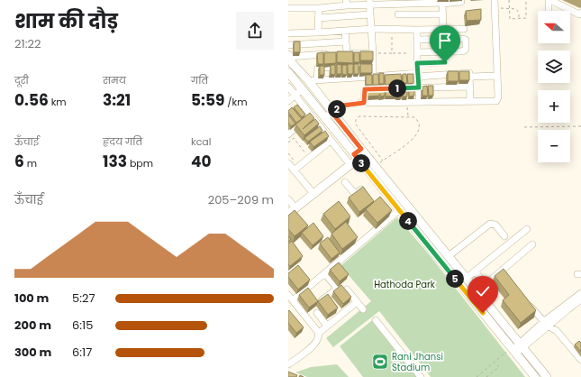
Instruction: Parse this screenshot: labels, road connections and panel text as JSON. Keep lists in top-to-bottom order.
{
  "parks": ["Hathoda Park"],
  "places": {
    "sports": ["Rani Jhansi Stadium"]
  },
  "north": "left",
  "page": {
    "heading": ["शाम की दौड़", "21:22"],
    "map_buttons": ["+", "−"],
    "stats": [
      ["दूरी", "0.56 km"],
      ["समय", "3:21"],
      ["गति", "5:59 /km"],
      ["ऊँचाई", "6 m"],
      ["हृदय गति", "133 bpm"],
      ["kcal", "40"]
    ],
    "pins": [
      "1",
      "2",
      "3",
      "4",
      "5"
    ],
    "chart": ["ऊँचाई", "205–209 m"],
    "list": [
      {
        "name": "100 m",
        "note": "5:27"
      },
      {
        "name": "200 m",
        "note": "6:15"
      },
      {
        "name": "300 m",
        "note": "6:17"
      }
    ]
  }
}
